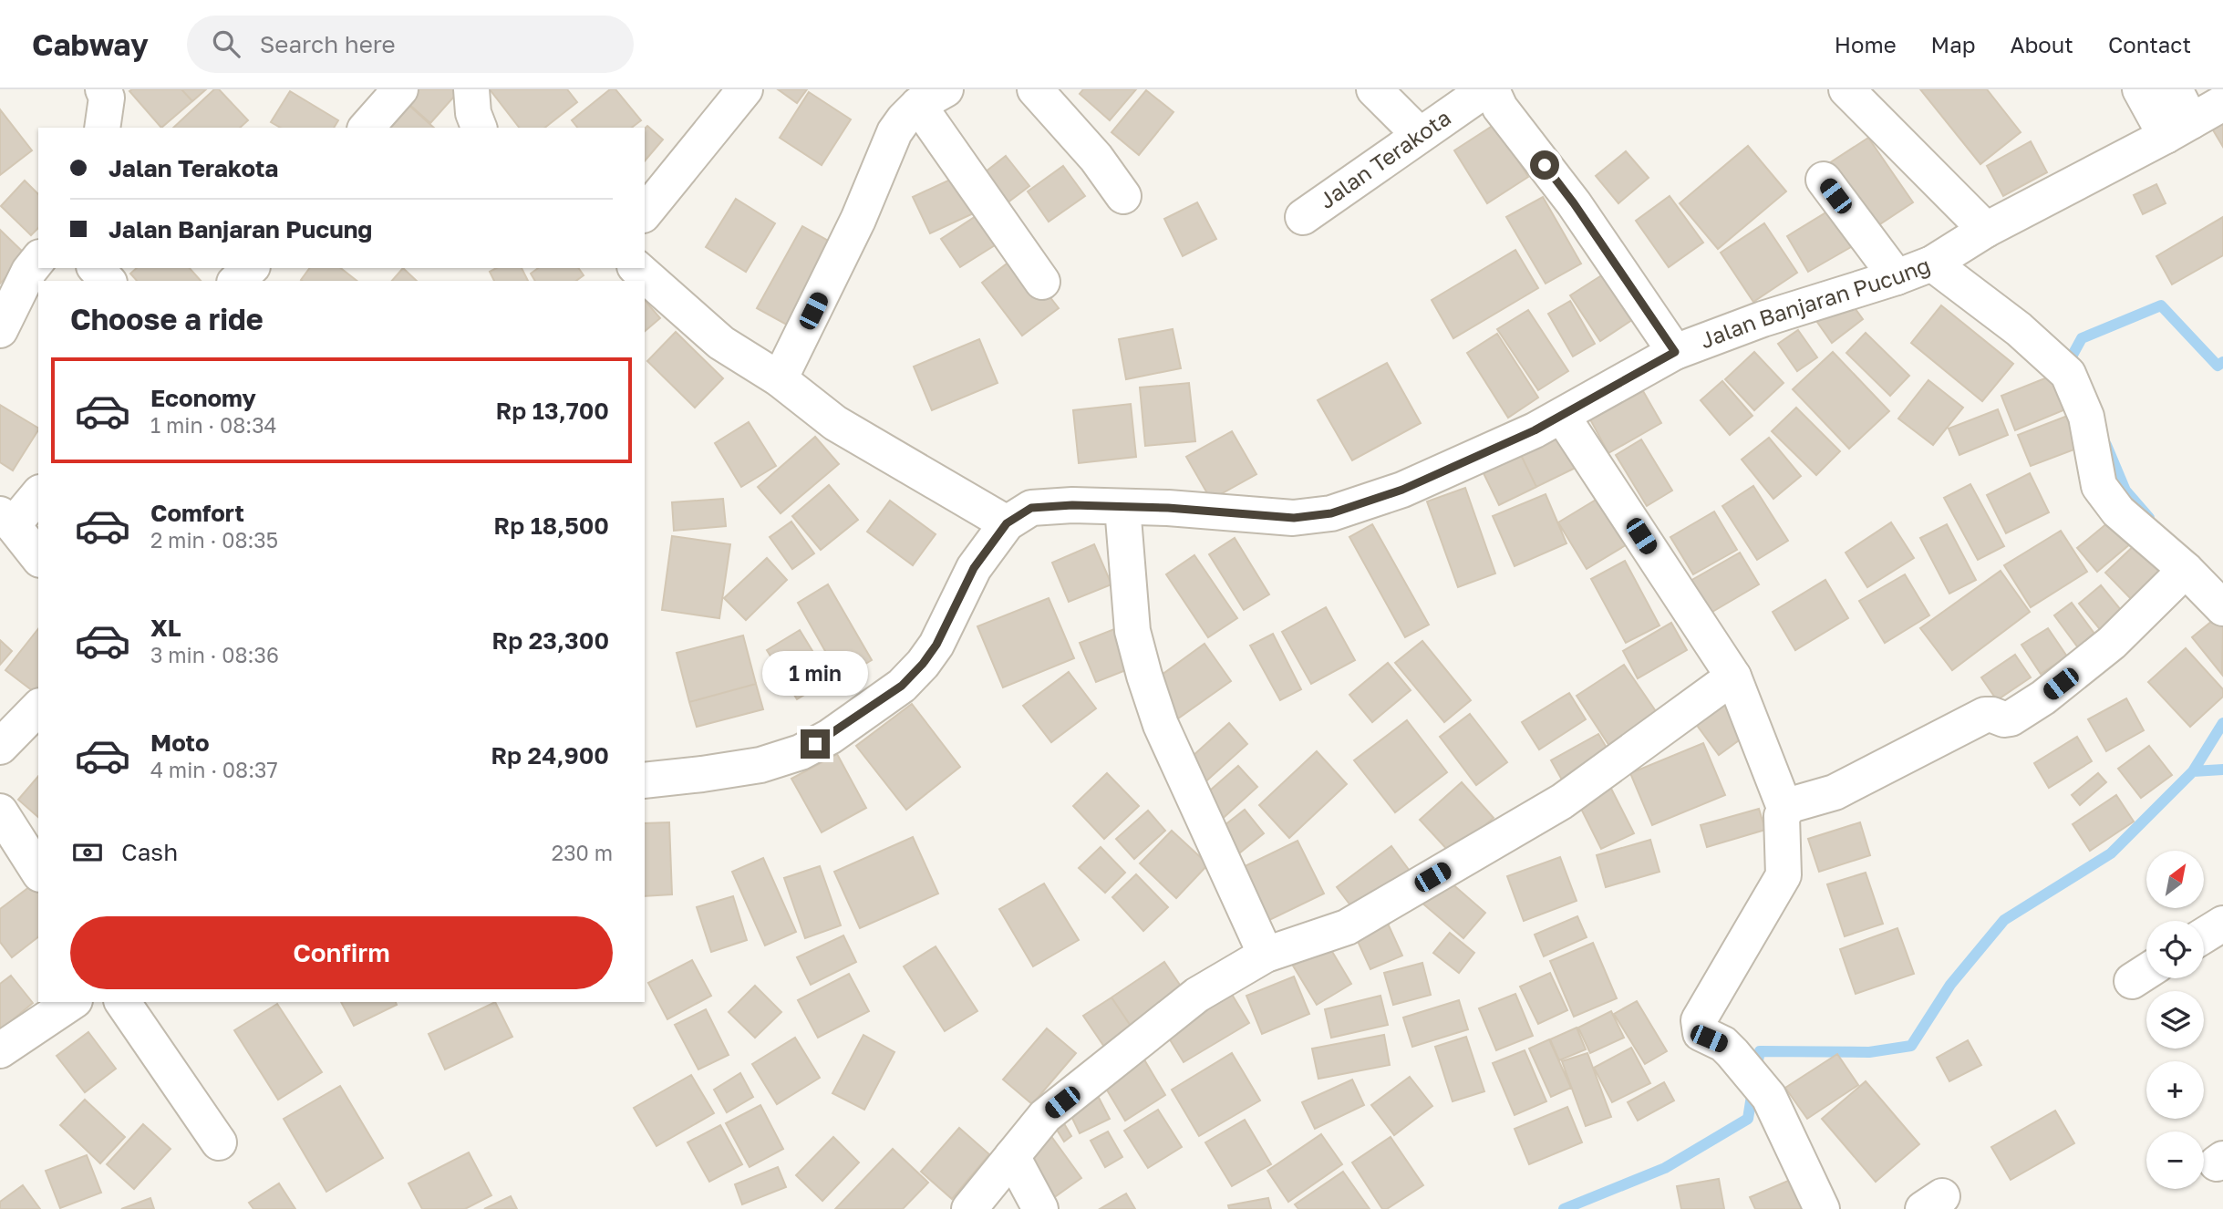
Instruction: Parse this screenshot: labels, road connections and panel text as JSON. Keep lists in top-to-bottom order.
{
  "streets": {
    "street": ["Jalan Terakota", "Jalan Banjaran Pucung"]
  },
  "crossings": [
    ["Jalan Terakota", "Jalan Banjaran Pucung"]
  ],
  "north": "top right",
  "page": {
    "header": "Cabway",
    "search": "Search here",
    "nav": [
      "Home",
      "Map",
      "About",
      "Contact"
    ],
    "banner": ["Jalan Terakota", "Jalan Banjaran Pucung"],
    "heading": "Choose a ride",
    "list": [
      {
        "name": "Economy",
        "note": "1 min · 08:34",
        "value": "Rp 13,700"
      },
      {
        "name": "Comfort",
        "note": "2 min · 08:35",
        "value": "Rp 18,500"
      },
      {
        "name": "XL",
        "note": "3 min · 08:36",
        "value": "Rp 23,300"
      },
      {
        "name": "Moto",
        "note": "4 min · 08:37",
        "value": "Rp 24,900"
      }
    ],
    "bubble": "1 min",
    "pay": ["Cash", "230 m"],
    "map_buttons": ["+", "−"],
    "buttons": "Confirm"
  }
}
